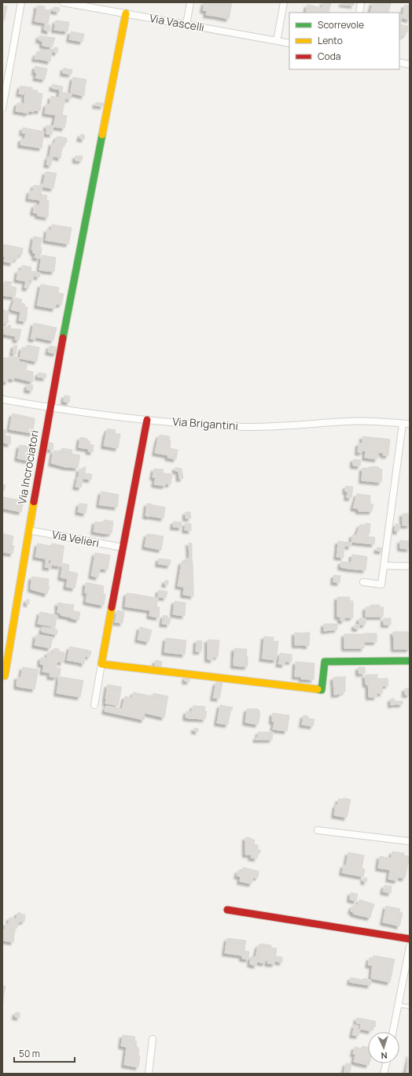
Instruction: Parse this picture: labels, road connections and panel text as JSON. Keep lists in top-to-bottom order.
{
  "streets": {
    "street": [
      "Via Vascelli",
      "Via Brigantini",
      "Via Incrociatori",
      "Via Velieri"
    ]
  },
  "crossings": [
    ["Via Vascelli", "Via Incrociatori"],
    ["Via Brigantini", "Via Incrociatori"],
    ["Via Incrociatori", "Via Velieri"]
  ],
  "legend": ["Scorrevole", "Lento", "Coda"],
  "scale_bar": "50 m",
  "north": "bottom"
}
